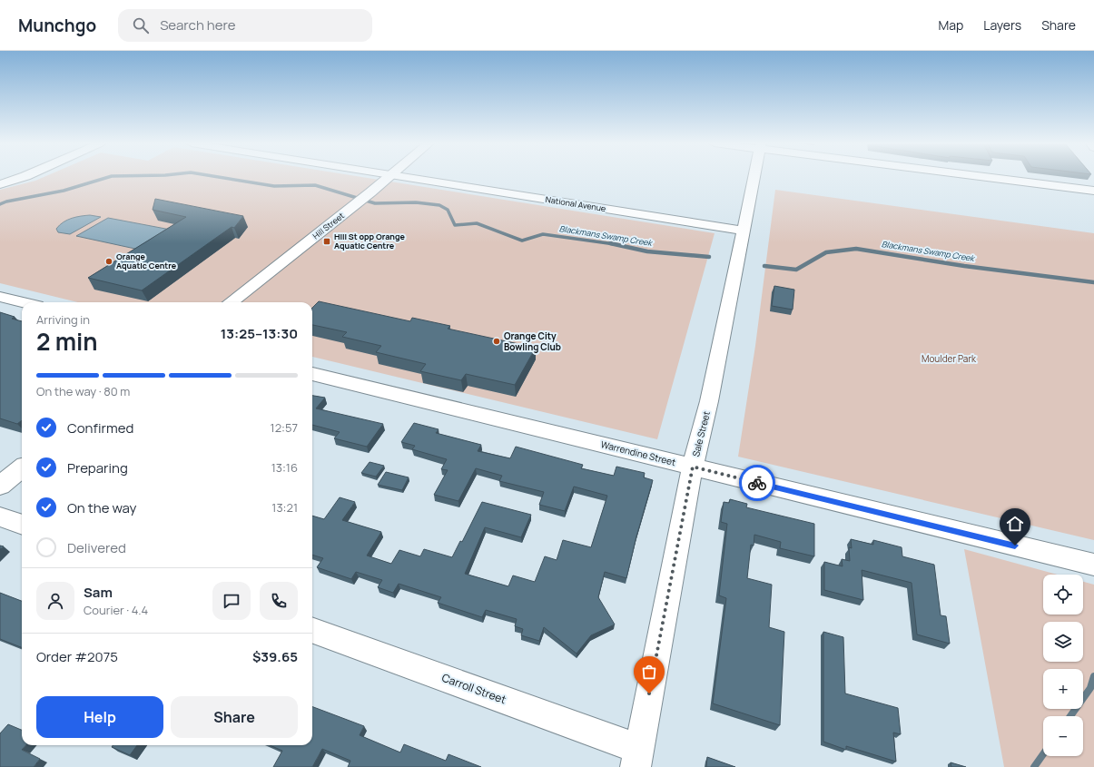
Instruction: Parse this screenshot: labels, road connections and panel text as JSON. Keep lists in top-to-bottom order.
{
  "streets": {
    "street": [
      "National Avenue",
      "Hill Street",
      "Sale Street",
      "Warrendine Street",
      "Carroll Street"
    ]
  },
  "crossings": [
    ["National Avenue", "Sale Street"],
    ["Sale Street", "Warrendine Street"],
    ["Sale Street", "Carroll Street"]
  ],
  "water": ["Blackmans Swamp Creek"],
  "parks": ["Moulder Park"],
  "places": {
    "transit": ["Hill St opp Orange Aquatic Centre"],
    "other": ["Orange Aquatic Centre", "Orange City Bowling Club"]
  },
  "page": {
    "header": "Munchgo",
    "search": "Search here",
    "nav": ["Map", "Layers", "Share"],
    "heading": ["2 min", "Arriving in", "13:25–13:30"],
    "panel": [
      "Sam",
      "Courier · 4.4",
      "Order #2075",
      "$39.65"
    ],
    "bar": "On the way · 80 m",
    "list": [
      ["Confirmed", "12:57"],
      ["Preparing", "13:16"],
      ["On the way", "13:21"],
      "Delivered"
    ],
    "map_buttons": ["+", "−"],
    "buttons": ["Help", "Share"]
  }
}
